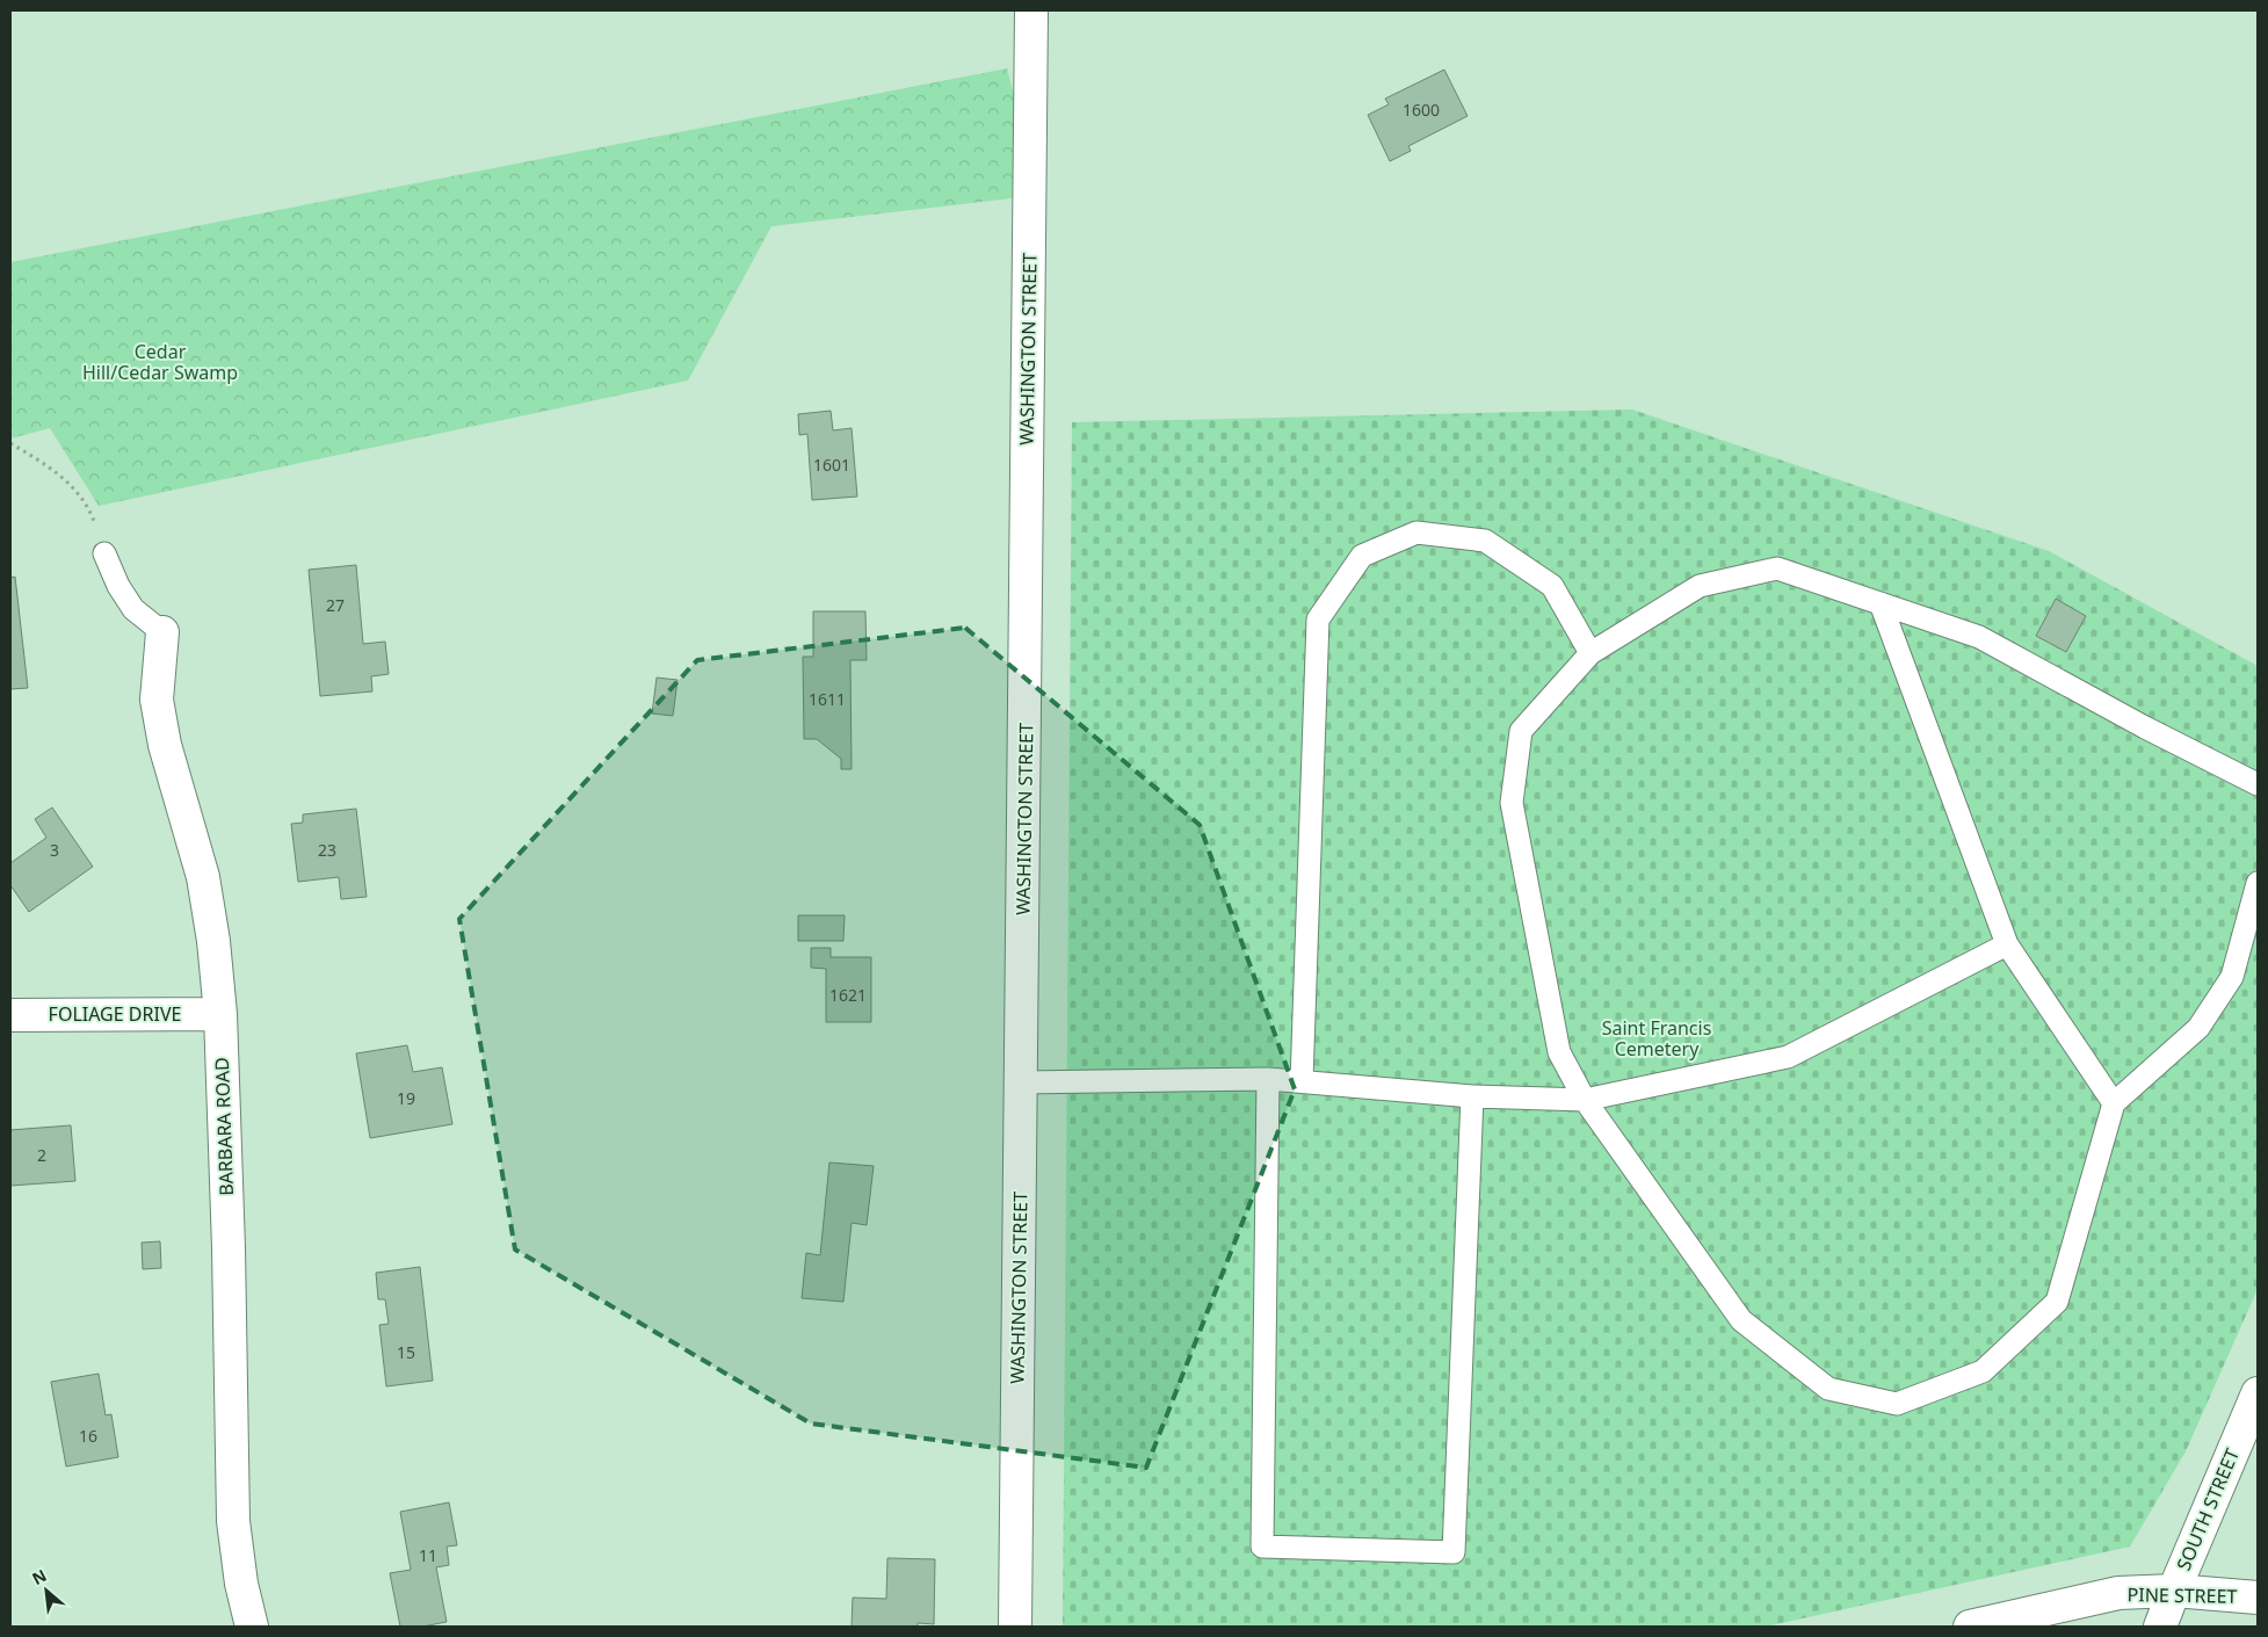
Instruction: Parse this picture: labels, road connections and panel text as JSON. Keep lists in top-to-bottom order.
{
  "streets": {
    "street": [
      "WASHINGTON STREET",
      "FOLIAGE DRIVE",
      "BARBARA ROAD",
      "SOUTH STREET",
      "PINE STREET"
    ]
  },
  "crossings": [
    ["FOLIAGE DRIVE", "BARBARA ROAD"],
    ["SOUTH STREET", "PINE STREET"]
  ],
  "parks": ["Cedar Hill/Cedar Swamp", "Saint Francis Cemetery"],
  "house_numbers": [
    "1600",
    "1601",
    "27",
    "1611",
    "3",
    "23",
    "1621",
    "19",
    "2",
    "15",
    "16",
    "11"
  ],
  "north": "top left"
}
